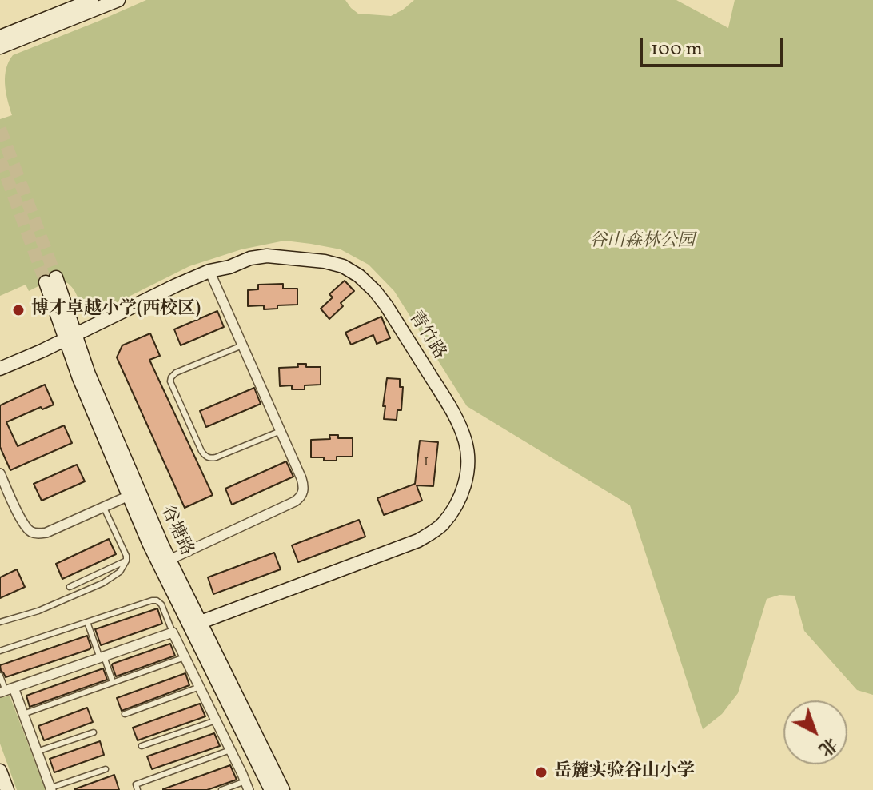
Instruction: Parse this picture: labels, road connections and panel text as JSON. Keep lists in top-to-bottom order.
{
  "streets": {
    "main road": ["青竹路", "谷塘路"]
  },
  "crossings": [
    ["青竹路", "谷塘路"]
  ],
  "parks": ["谷山森林公园"],
  "places": ["博才卓越小学(西校区)", "岳麓实验谷山小学"],
  "house_numbers": ["1"],
  "scale_bar": "100 m",
  "north": "bottom right"
}
